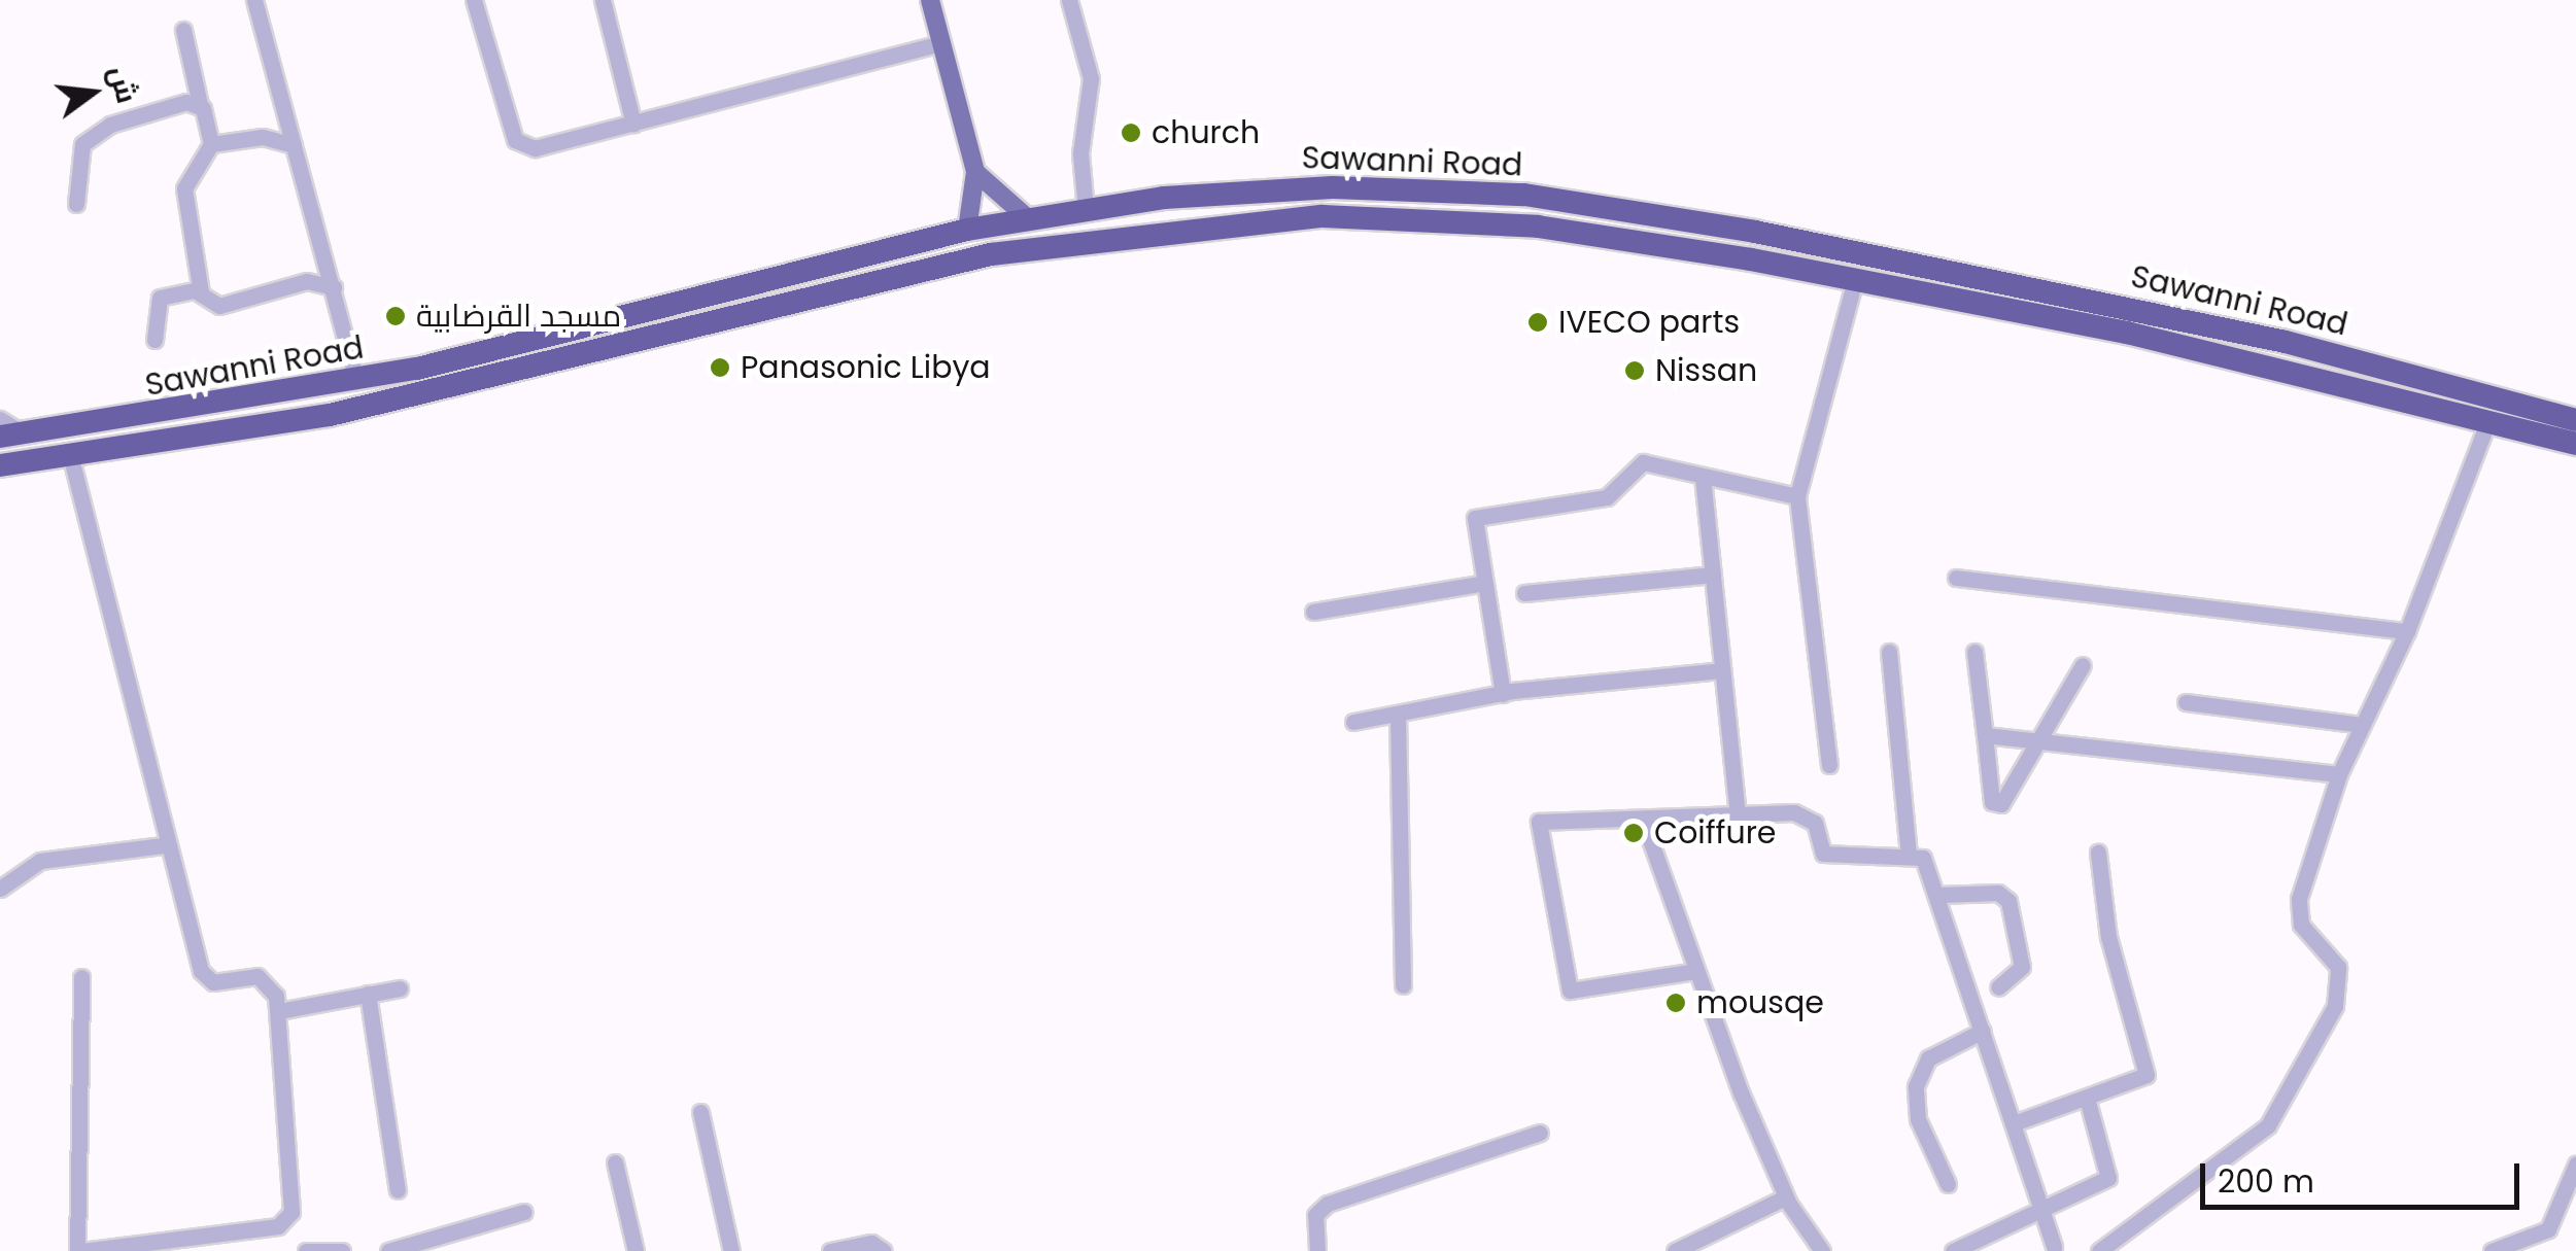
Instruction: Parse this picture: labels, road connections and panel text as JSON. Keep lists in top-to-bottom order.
{
  "streets": {
    "highway": ["Sawanni Road"]
  },
  "places": [
    "church",
    "مسجد القرضابية",
    "IVECO parts",
    "Panasonic Libya",
    "Nissan",
    "Coiffure",
    "mousqe"
  ],
  "scale_bar": "200 m",
  "north": "right"
}
